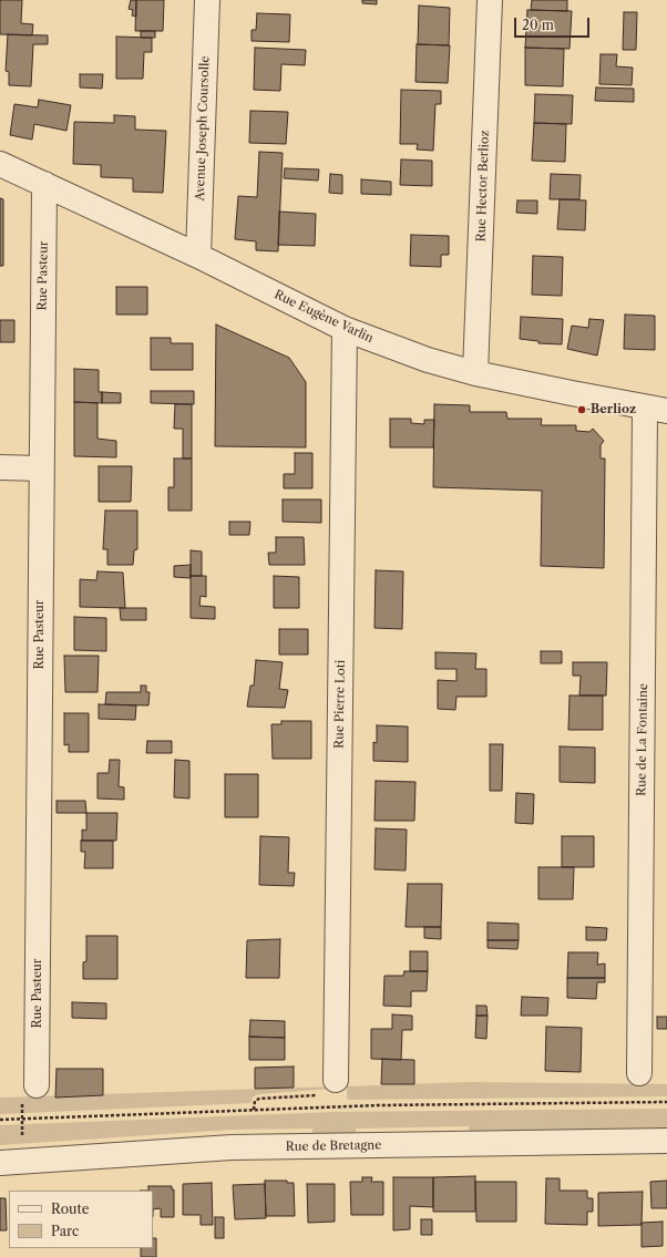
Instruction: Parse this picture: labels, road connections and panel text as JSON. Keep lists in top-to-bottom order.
{
  "streets": {
    "street": [
      "Avenue Joseph Coursolle",
      "Rue Hector Berlioz",
      "Rue Pasteur",
      "Rue Eugène Varlin",
      "Rue Pierre Loti",
      "Rue de La Fontaine",
      "Rue de Bretagne"
    ]
  },
  "crossings": [
    ["Avenue Joseph Coursolle", "Rue Eugène Varlin"],
    ["Rue Hector Berlioz", "Rue Eugène Varlin"],
    ["Rue Pasteur", "Rue Eugène Varlin"],
    ["Rue Eugène Varlin", "Rue Pierre Loti"],
    ["Rue Eugène Varlin", "Rue de La Fontaine"]
  ],
  "places": ["Berlioz"],
  "legend": ["Route", "Parc"],
  "scale_bar": "20 m"
}
